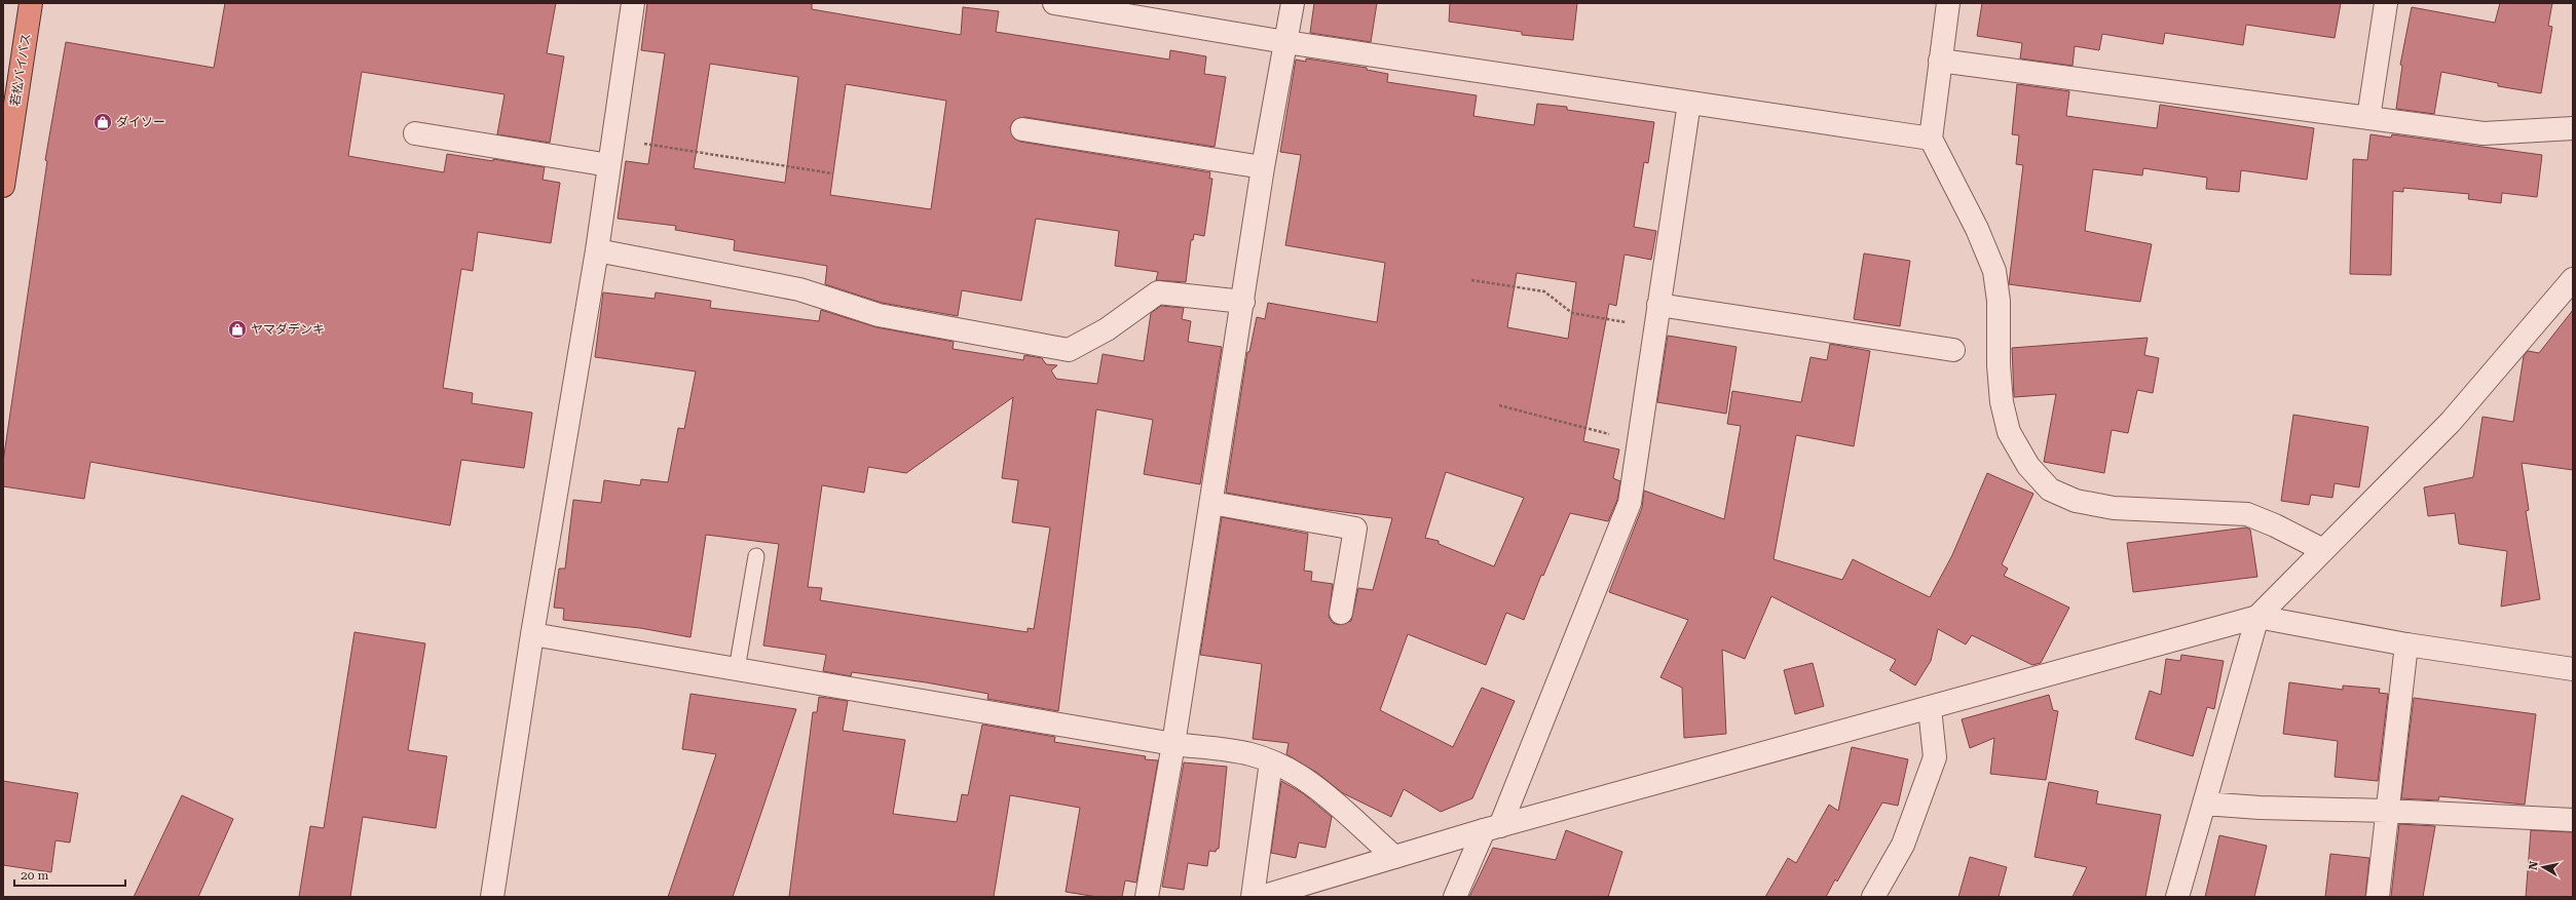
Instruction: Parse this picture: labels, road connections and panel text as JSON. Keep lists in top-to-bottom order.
{
  "streets": {
    "highway": ["若松バイパス"]
  },
  "places": {
    "shop": ["ダイソー", "ヤマダデンキ"]
  },
  "scale_bar": "20 m",
  "north": "left"
}
